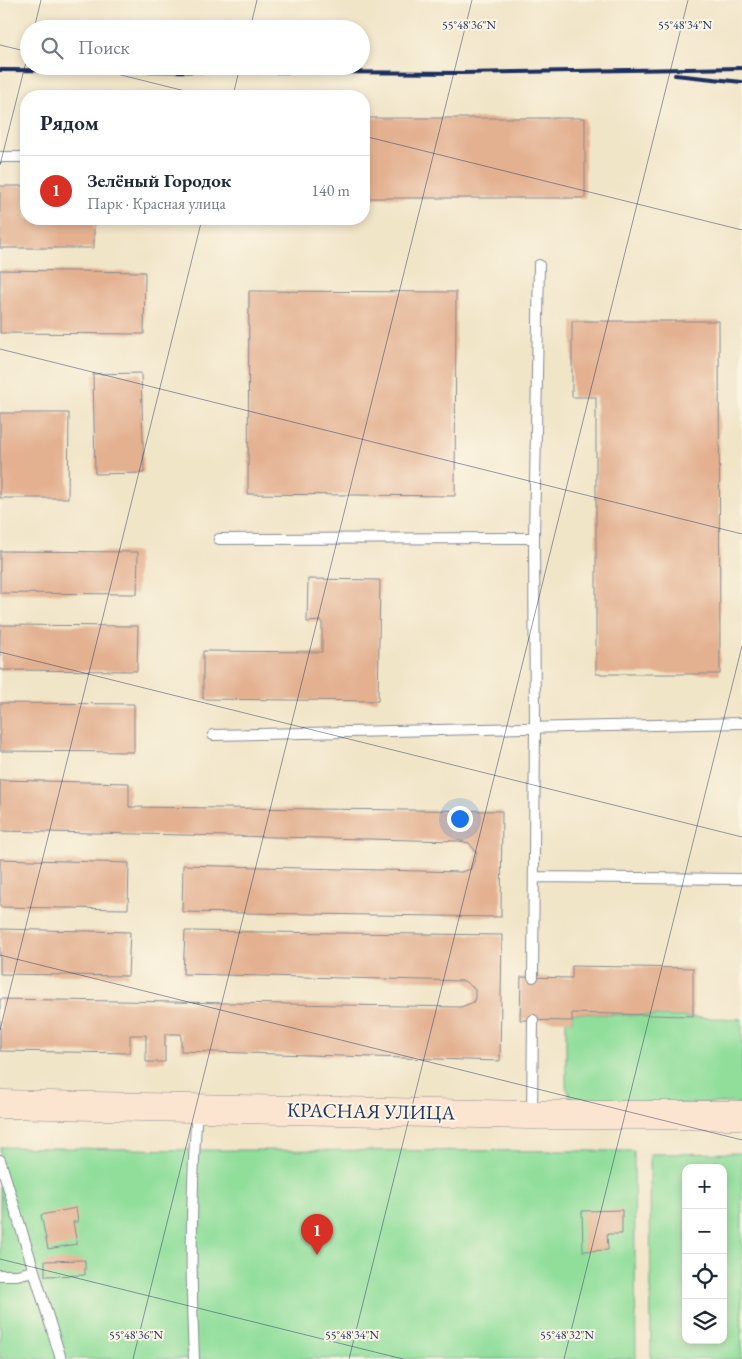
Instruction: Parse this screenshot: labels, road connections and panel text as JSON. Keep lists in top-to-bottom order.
{
  "streets": {
    "main road": ["КРАСНАЯ УЛИЦА"]
  },
  "page": {
    "search": "Поиск",
    "heading": "Рядом",
    "list": [
      {
        "mark": "1",
        "name": "Зелёный Городок",
        "note": "Парк · Красная улица",
        "value": "140 m"
      }
    ],
    "map_buttons": ["+", "−"],
    "pins": "1"
  },
  "coordinates": ["55°48'36\"N", "55°48'34\"N", "55°48'32\"N"]
}
